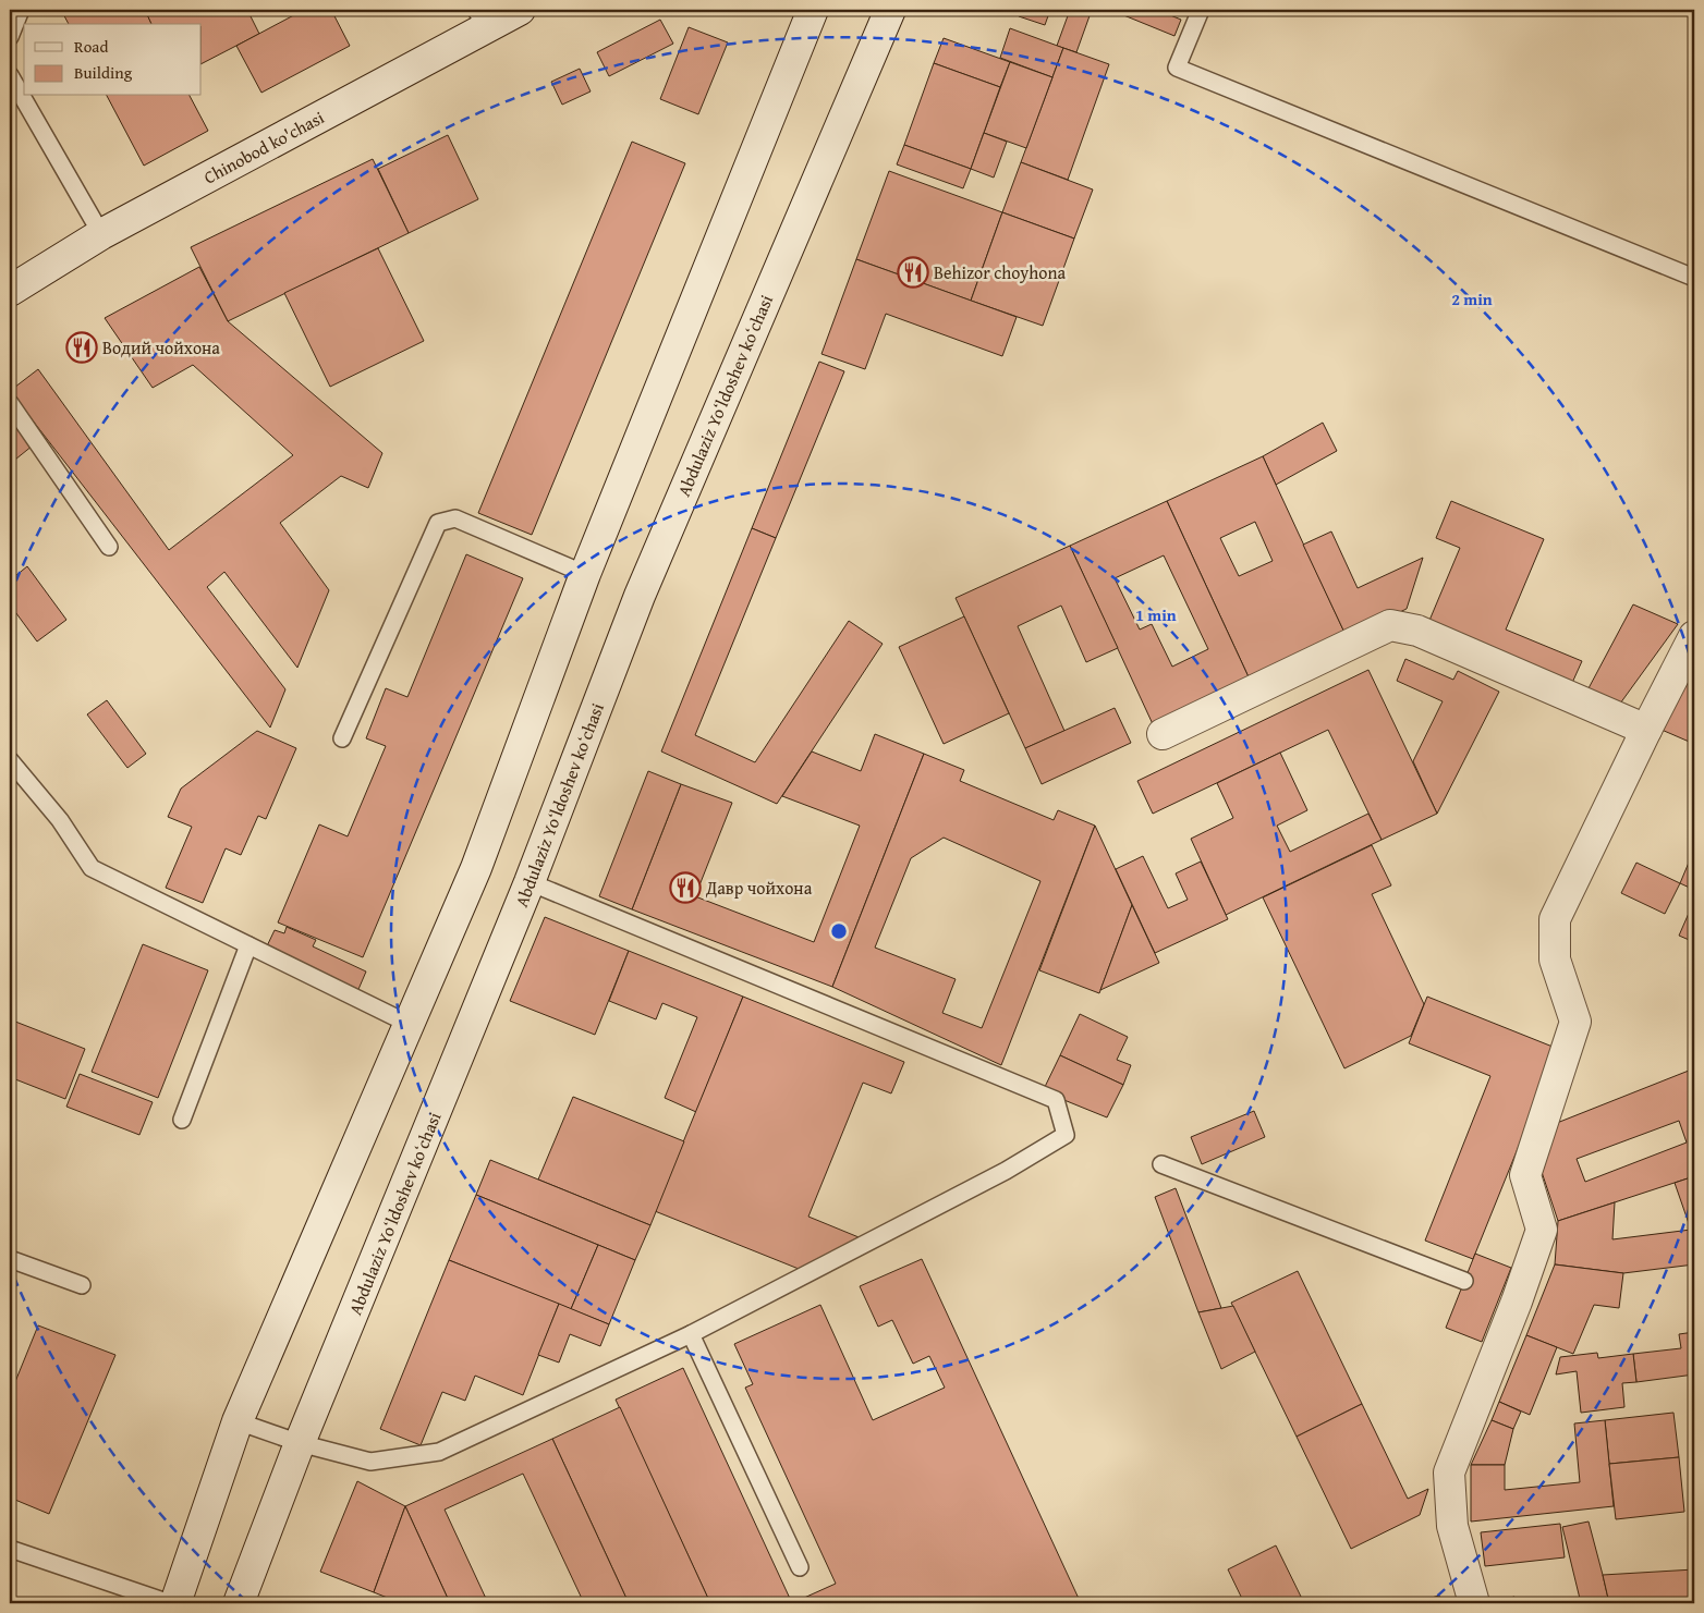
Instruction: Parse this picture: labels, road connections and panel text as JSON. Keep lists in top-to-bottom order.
{
  "streets": {
    "main road": ["Chinobod ko'chasi", "Abdulaziz Yoʻldoshev koʻchasi"]
  },
  "places": {
    "restaurant": ["Behizor choyhona", "Водий чойхона", "Давр чойхона"]
  },
  "legend": ["Road", "Building"],
  "rings": ["2 min", "1 min"]
}
